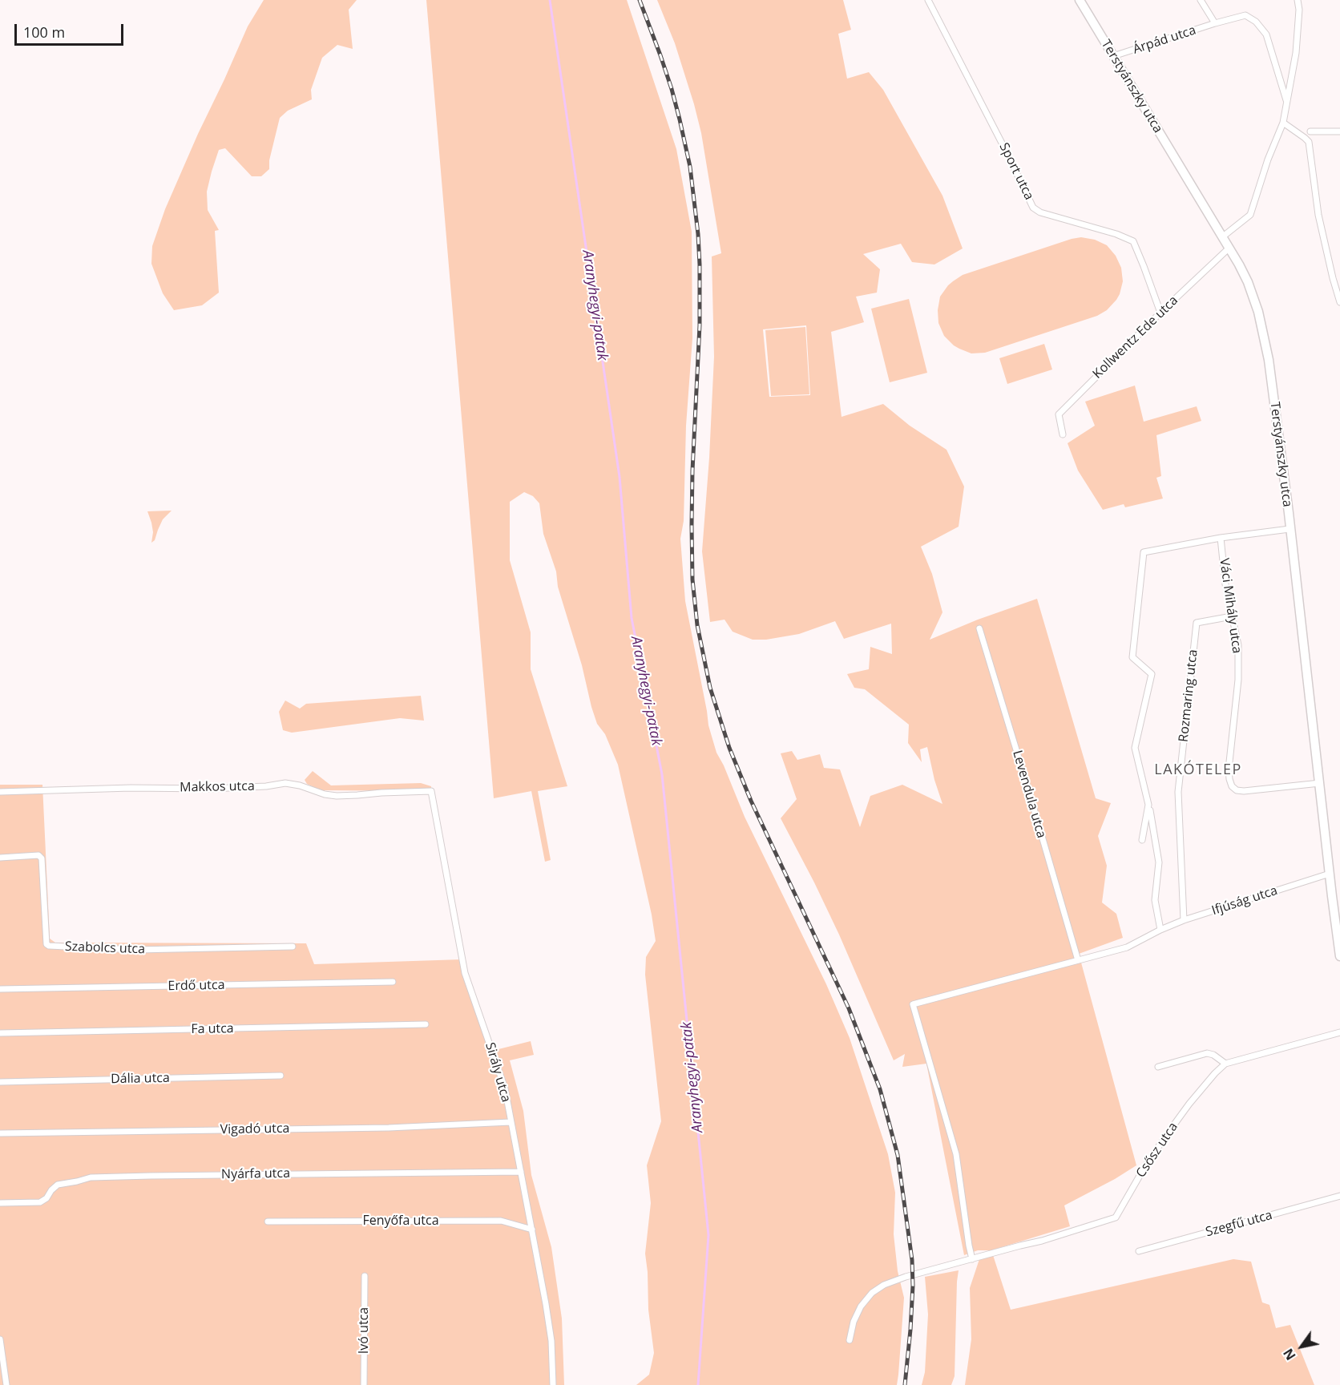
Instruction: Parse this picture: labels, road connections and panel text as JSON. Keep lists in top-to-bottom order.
{
  "streets": {
    "main road": ["Terstyánszky utca"],
    "street": [
      "Árpád utca",
      "Sport utca",
      "Kollwentz Ede utca",
      "Váci Mihály utca",
      "Rozmaring utca",
      "Makkos utca",
      "Levendula utca",
      "Ifjúság utca",
      "Szabolcs utca",
      "Erdő utca",
      "Fa utca",
      "Sirály utca",
      "Dália utca",
      "Vigadó utca",
      "Csősz utca",
      "Nyárfa utca",
      "Fenyőfa utca",
      "Szegfű utca",
      "Ivó utca"
    ]
  },
  "crossings": [
    ["Árpád utca", "Terstyánszky utca"],
    ["Terstyánszky utca", "Kollwentz Ede utca"],
    ["Terstyánszky utca", "Váci Mihály utca"],
    ["Terstyánszky utca", "Ifjúság utca"],
    ["Sport utca", "Kollwentz Ede utca"],
    ["Váci Mihály utca", "Rozmaring utca"],
    ["Rozmaring utca", "Ifjúság utca"],
    ["Makkos utca", "Sirály utca"],
    ["Levendula utca", "Ifjúság utca"],
    ["Ifjúság utca", "Csősz utca"],
    ["Sirály utca", "Vigadó utca"],
    ["Sirály utca", "Nyárfa utca"],
    ["Sirály utca", "Fenyőfa utca"]
  ],
  "districts": ["LAKÓTELEP"],
  "water": ["Aranyhegyi-patak"],
  "scale_bar": "100 m",
  "north": "bottom left"
}
